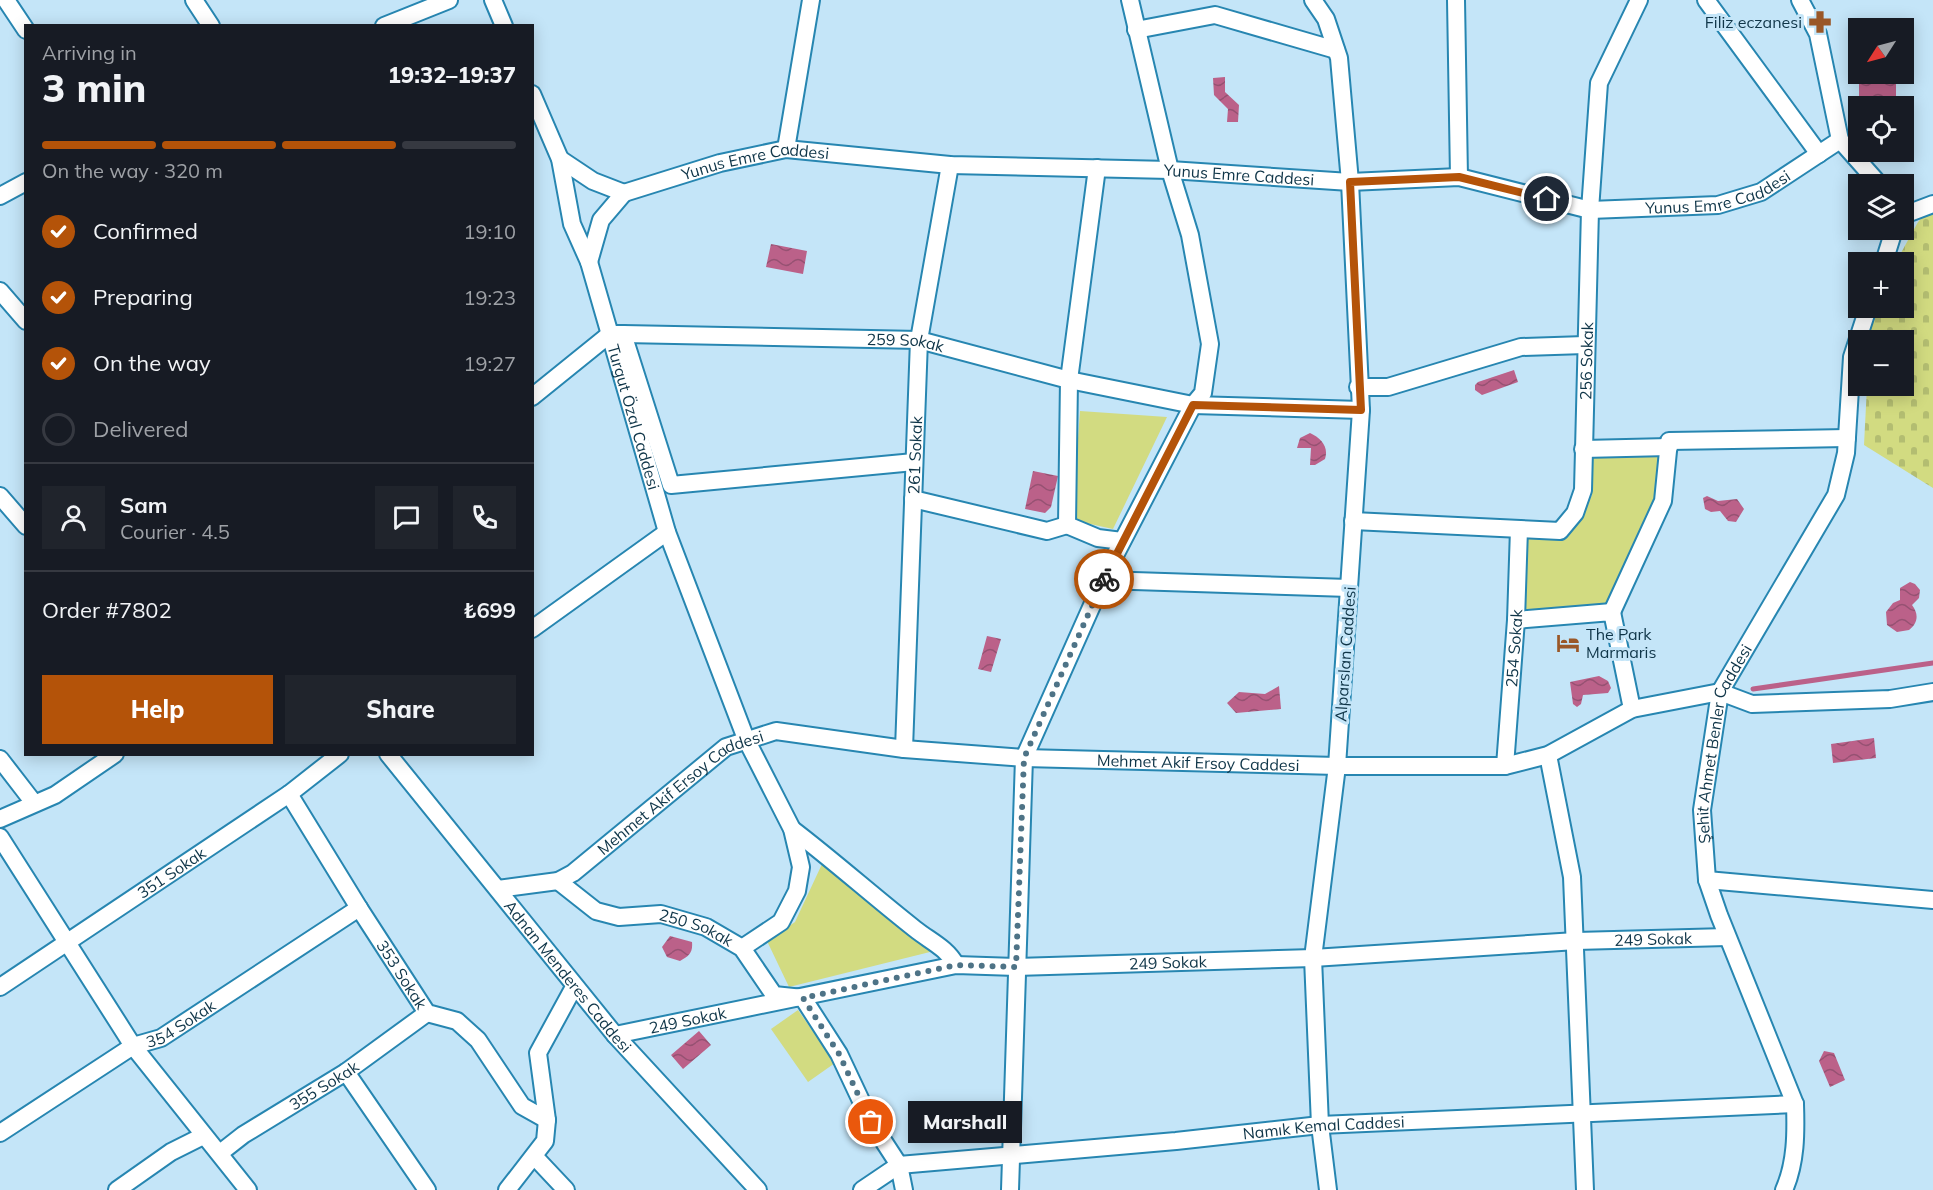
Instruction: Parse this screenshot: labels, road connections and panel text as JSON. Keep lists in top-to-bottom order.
{
  "streets": {
    "street": [
      "Yunus Emre Caddesi",
      "259 Sokak",
      "256 Sokak",
      "Turgut Özal Caddesi",
      "261 Sokak",
      "254 Sokak",
      "Alparslan Caddesi",
      "Şehit Ahmet Benler Caddesi",
      "Mehmet Akif Ersoy Caddesi",
      "351 Sokak",
      "250 Sokak",
      "249 Sokak",
      "353 Sokak",
      "Adnan Menderes Caddesi",
      "354 Sokak",
      "355 Sokak",
      "Namık Kemal Caddesi"
    ]
  },
  "crossings": [
    ["Yunus Emre Caddesi", "256 Sokak"],
    ["Yunus Emre Caddesi", "261 Sokak"],
    ["Yunus Emre Caddesi", "Alparslan Caddesi"],
    ["259 Sokak", "Turgut Özal Caddesi"],
    ["259 Sokak", "261 Sokak"],
    ["259 Sokak", "Alparslan Caddesi"],
    ["256 Sokak", "254 Sokak"],
    ["Turgut Özal Caddesi", "Mehmet Akif Ersoy Caddesi"],
    ["261 Sokak", "Mehmet Akif Ersoy Caddesi"],
    ["254 Sokak", "Mehmet Akif Ersoy Caddesi"],
    ["Alparslan Caddesi", "Mehmet Akif Ersoy Caddesi"],
    ["Alparslan Caddesi", "249 Sokak"],
    ["Alparslan Caddesi", "Namık Kemal Caddesi"],
    ["Şehit Ahmet Benler Caddesi", "Mehmet Akif Ersoy Caddesi"],
    ["Şehit Ahmet Benler Caddesi", "249 Sokak"],
    ["Şehit Ahmet Benler Caddesi", "Namık Kemal Caddesi"],
    ["Mehmet Akif Ersoy Caddesi", "250 Sokak"],
    ["Mehmet Akif Ersoy Caddesi", "Adnan Menderes Caddesi"],
    ["351 Sokak", "353 Sokak"],
    ["250 Sokak", "249 Sokak"],
    ["249 Sokak", "Adnan Menderes Caddesi"],
    ["353 Sokak", "354 Sokak"],
    ["353 Sokak", "355 Sokak"]
  ],
  "places": {
    "pharmacy": ["Filiz eczanesi"],
    "hotel": ["The Park Marmaris"],
    "other": ["Marshall"]
  },
  "north": "bottom left",
  "page": {
    "map_buttons": ["+", "−"],
    "heading": ["3 min", "Arriving in", "19:32–19:37"],
    "panel": [
      "Sam",
      "Courier · 4.5",
      "Order #7802",
      "₺699"
    ],
    "bar": "On the way · 320 m",
    "list": [
      ["Confirmed", "19:10"],
      ["Preparing", "19:23"],
      ["On the way", "19:27"],
      "Delivered"
    ],
    "buttons": ["Help", "Share"],
    "bubble": "Marshall"
  }
}
